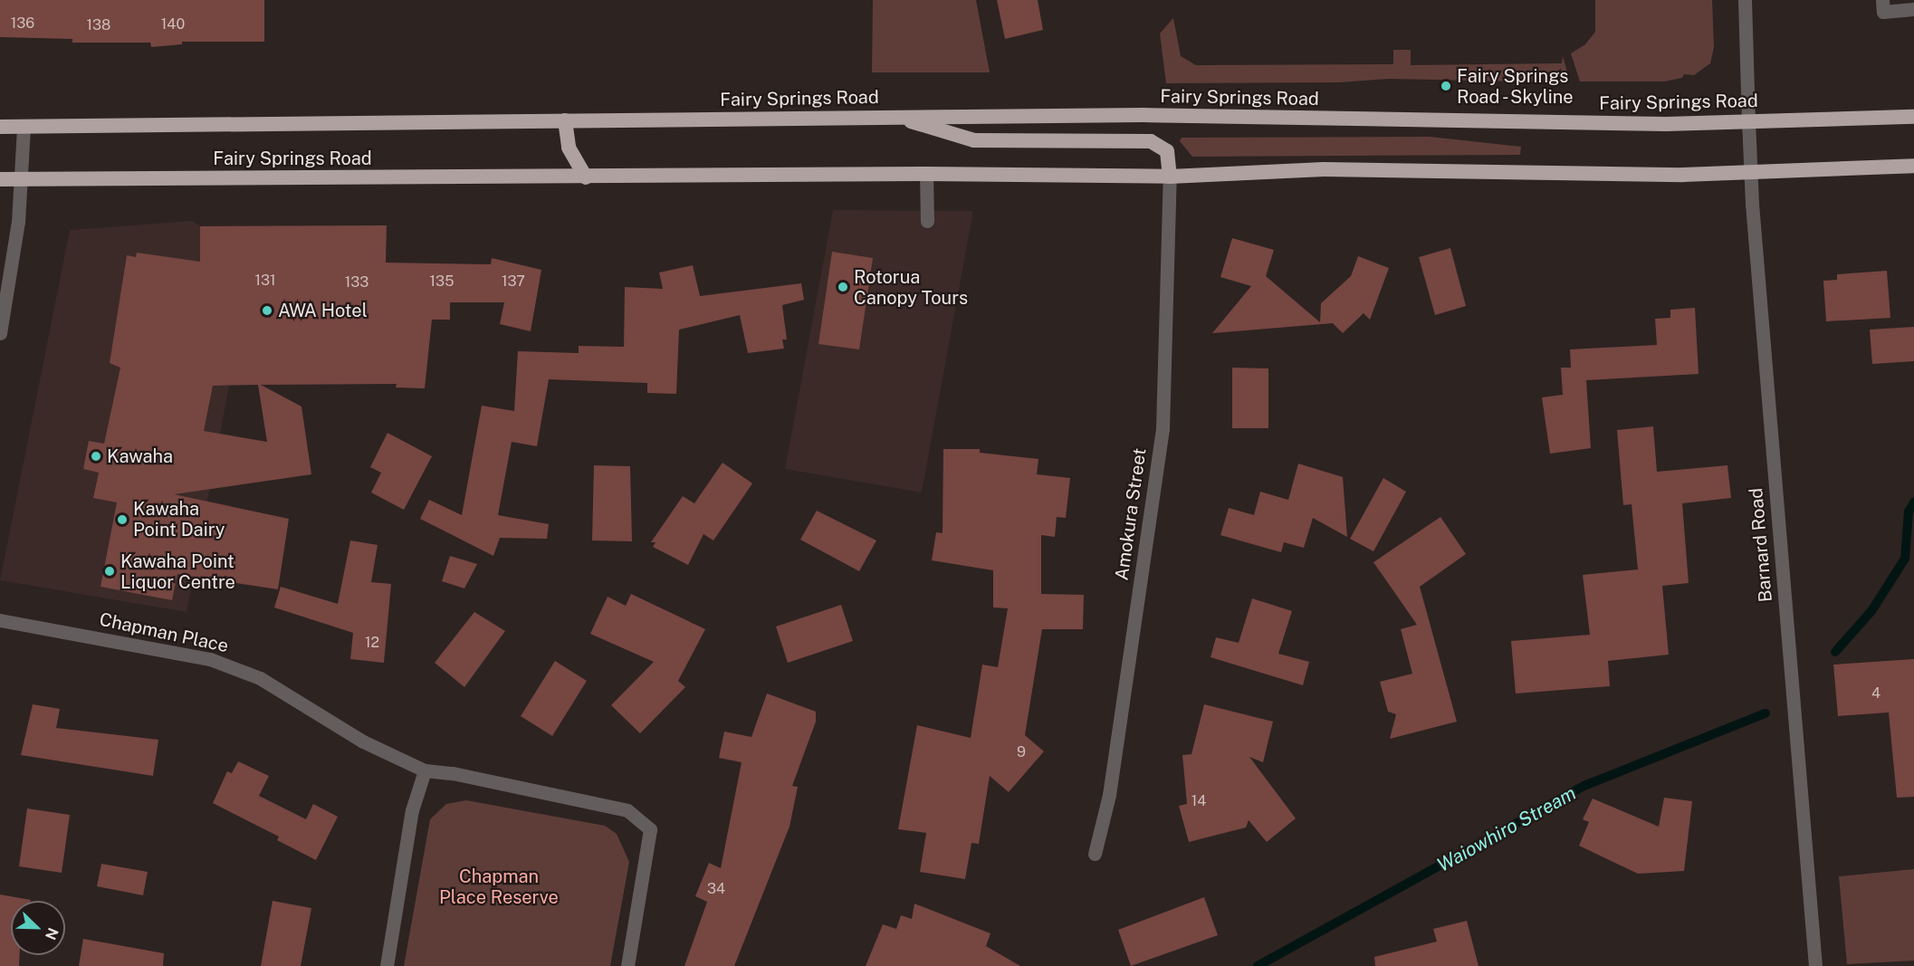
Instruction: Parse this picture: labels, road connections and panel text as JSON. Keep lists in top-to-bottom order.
{
  "streets": {
    "highway": ["Fairy Springs Road"],
    "street": ["Amokura Street", "Barnard Road", "Chapman Place"]
  },
  "crossings": [
    ["Fairy Springs Road", "Amokura Street"],
    ["Fairy Springs Road", "Barnard Road"]
  ],
  "water": ["Waiowhiro Stream"],
  "parks": ["Chapman Place Reserve"],
  "places": [
    "Fairy Springs Road - Skyline",
    "Rotorua Canopy Tours",
    "AWA Hotel",
    "Kawaha",
    "Kawaha Point Dairy",
    "Kawaha Point Liquor Centre"
  ],
  "house_numbers": [
    "136",
    "140",
    "138",
    "131",
    "135",
    "137",
    "133",
    "12",
    "4",
    "9",
    "14",
    "34"
  ],
  "north": "bottom right"
}
